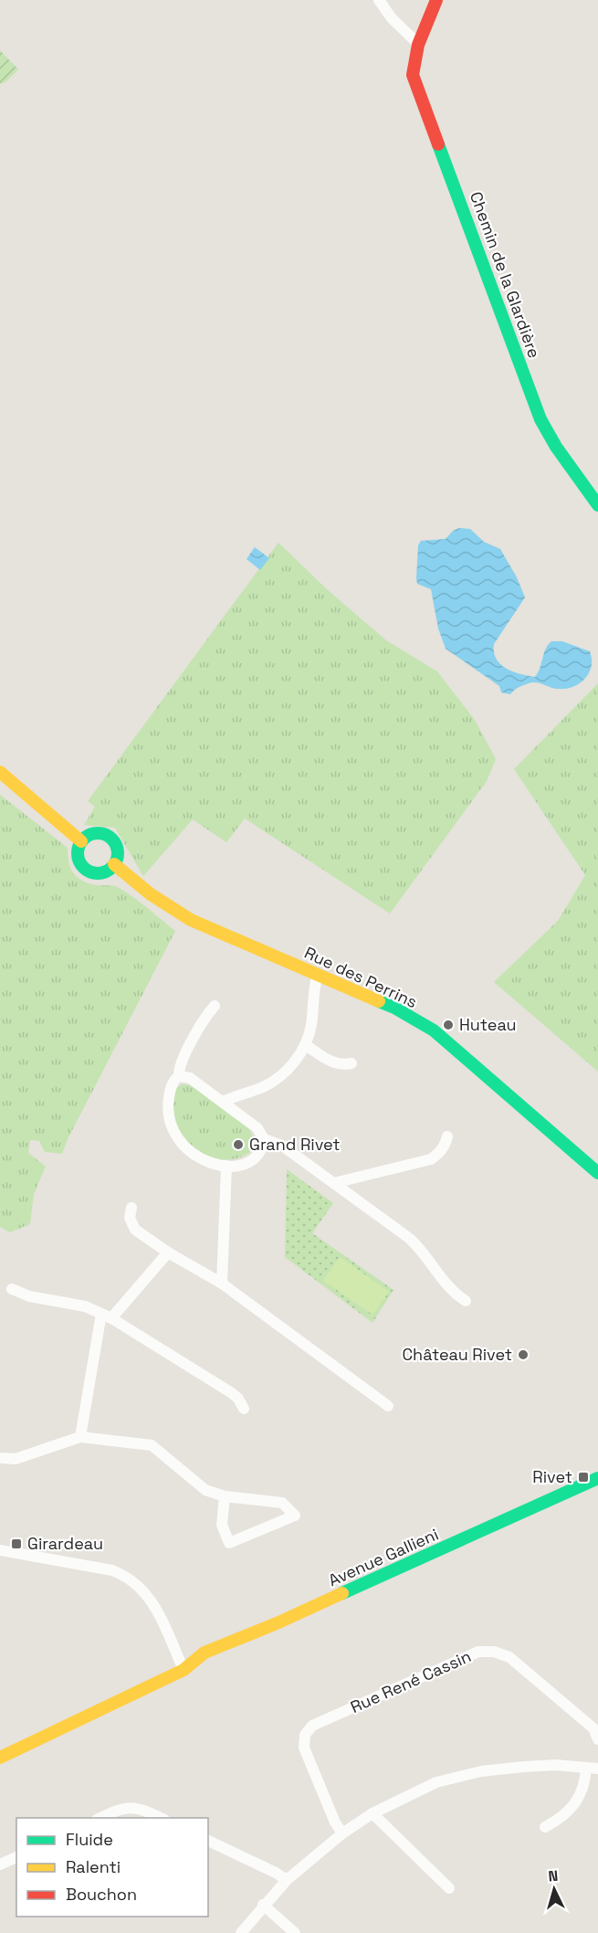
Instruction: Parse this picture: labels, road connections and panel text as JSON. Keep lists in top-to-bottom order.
{
  "streets": {
    "street": [
      "Chemin de la Glardière",
      "Rue des Perrins",
      "Avenue Gallieni",
      "Rue René Cassin"
    ]
  },
  "places": {
    "other": ["Huteau", "Grand Rivet", "Château Rivet"],
    "transit": ["Rivet", "Girardeau"]
  },
  "legend": ["Fluide", "Ralenti", "Bouchon"],
  "north": "top"
}
